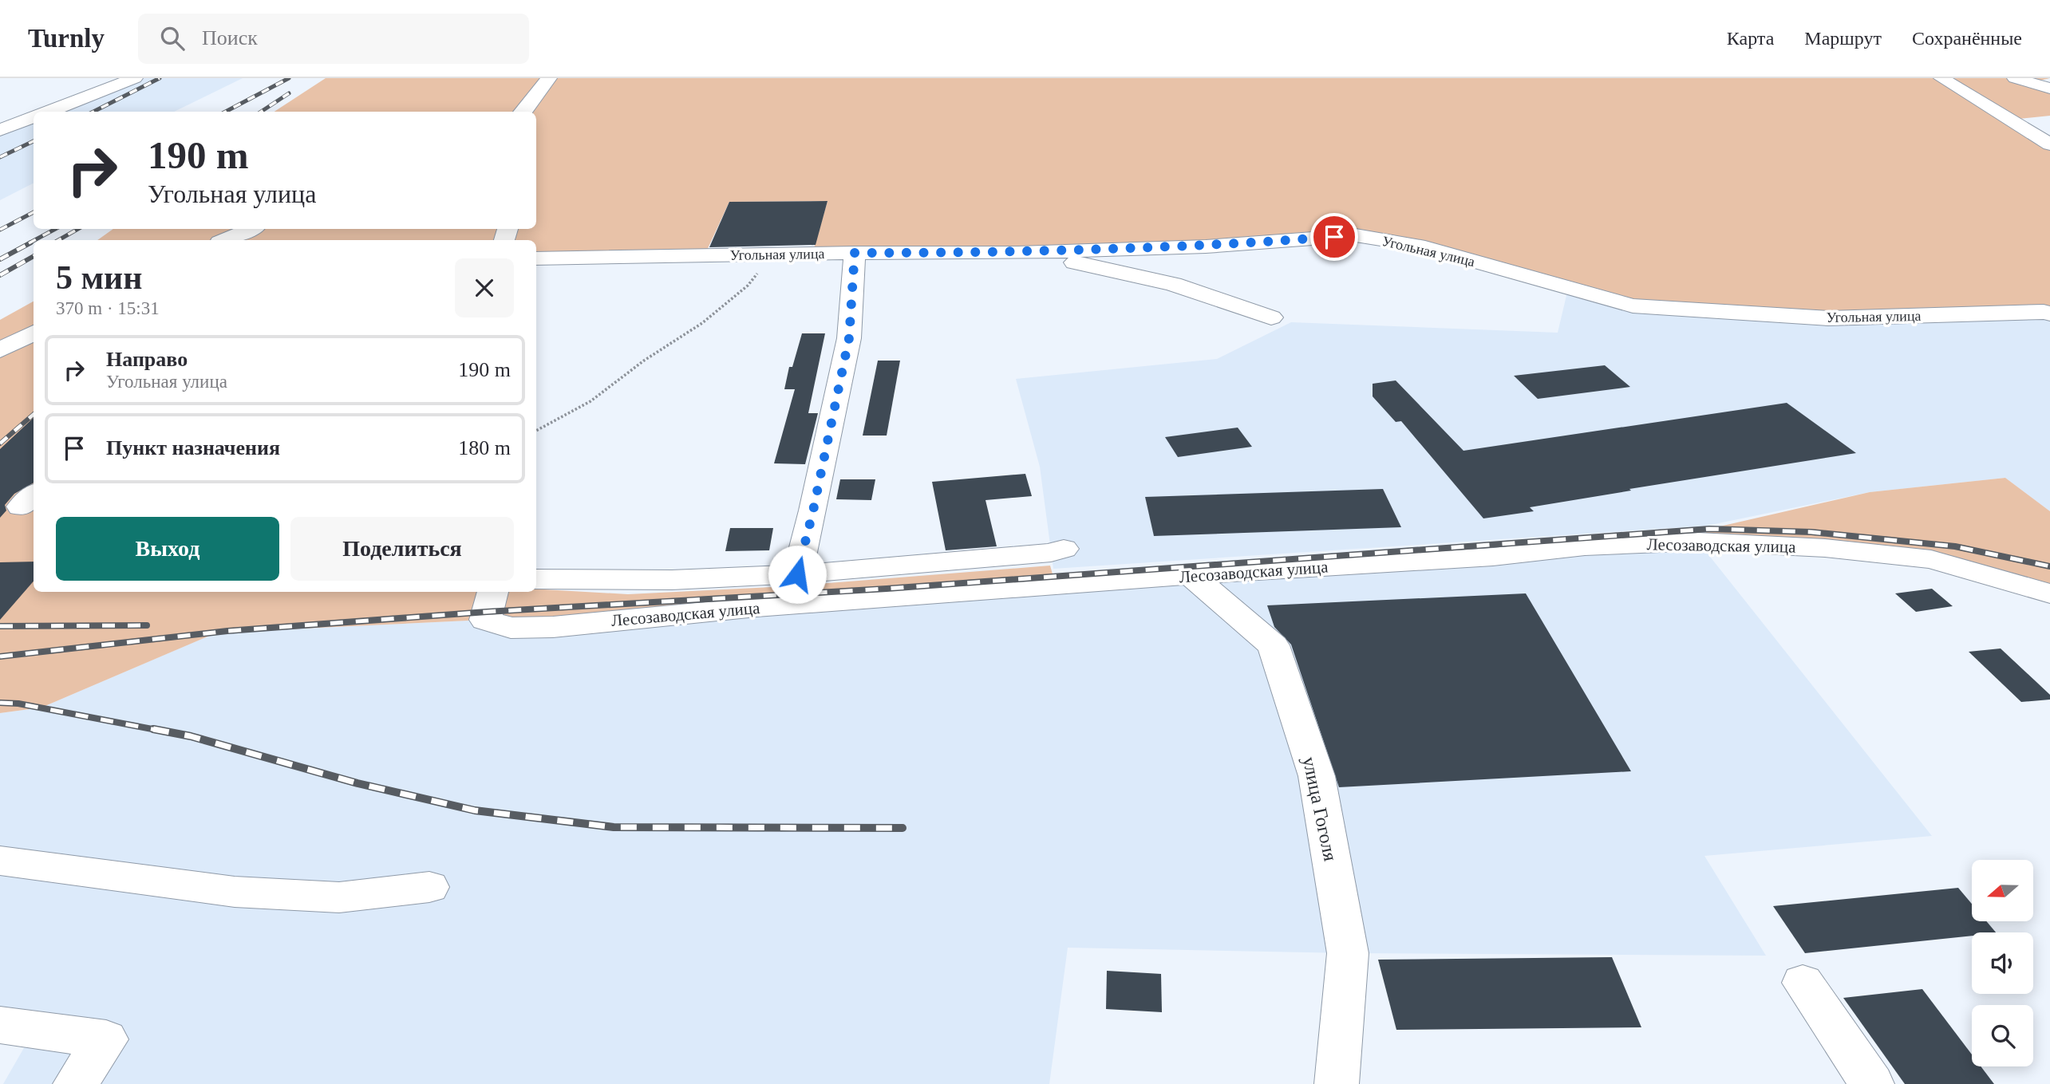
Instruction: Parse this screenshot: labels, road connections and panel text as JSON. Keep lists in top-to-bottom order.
{
  "streets": {
    "street": ["Угольная улица", "Лесозаводская улица", "улица Гоголя"]
  },
  "crossings": [
    ["Лесозаводская улица", "улица Гоголя"]
  ],
  "north": "left",
  "page": {
    "header": "Turnly",
    "search": "Поиск",
    "nav": ["Карта", "Маршрут", "Сохранённые"],
    "turn": ["190 m", "Угольная улица"],
    "heading": ["5 мин", "370 m · 15:31"],
    "list": [
      {
        "name": "Направо",
        "note": "Угольная улица",
        "value": "190 m"
      },
      {
        "name": "Пункт назначения",
        "value": "180 m"
      }
    ],
    "buttons": ["Выход", "Поделиться"]
  }
}
